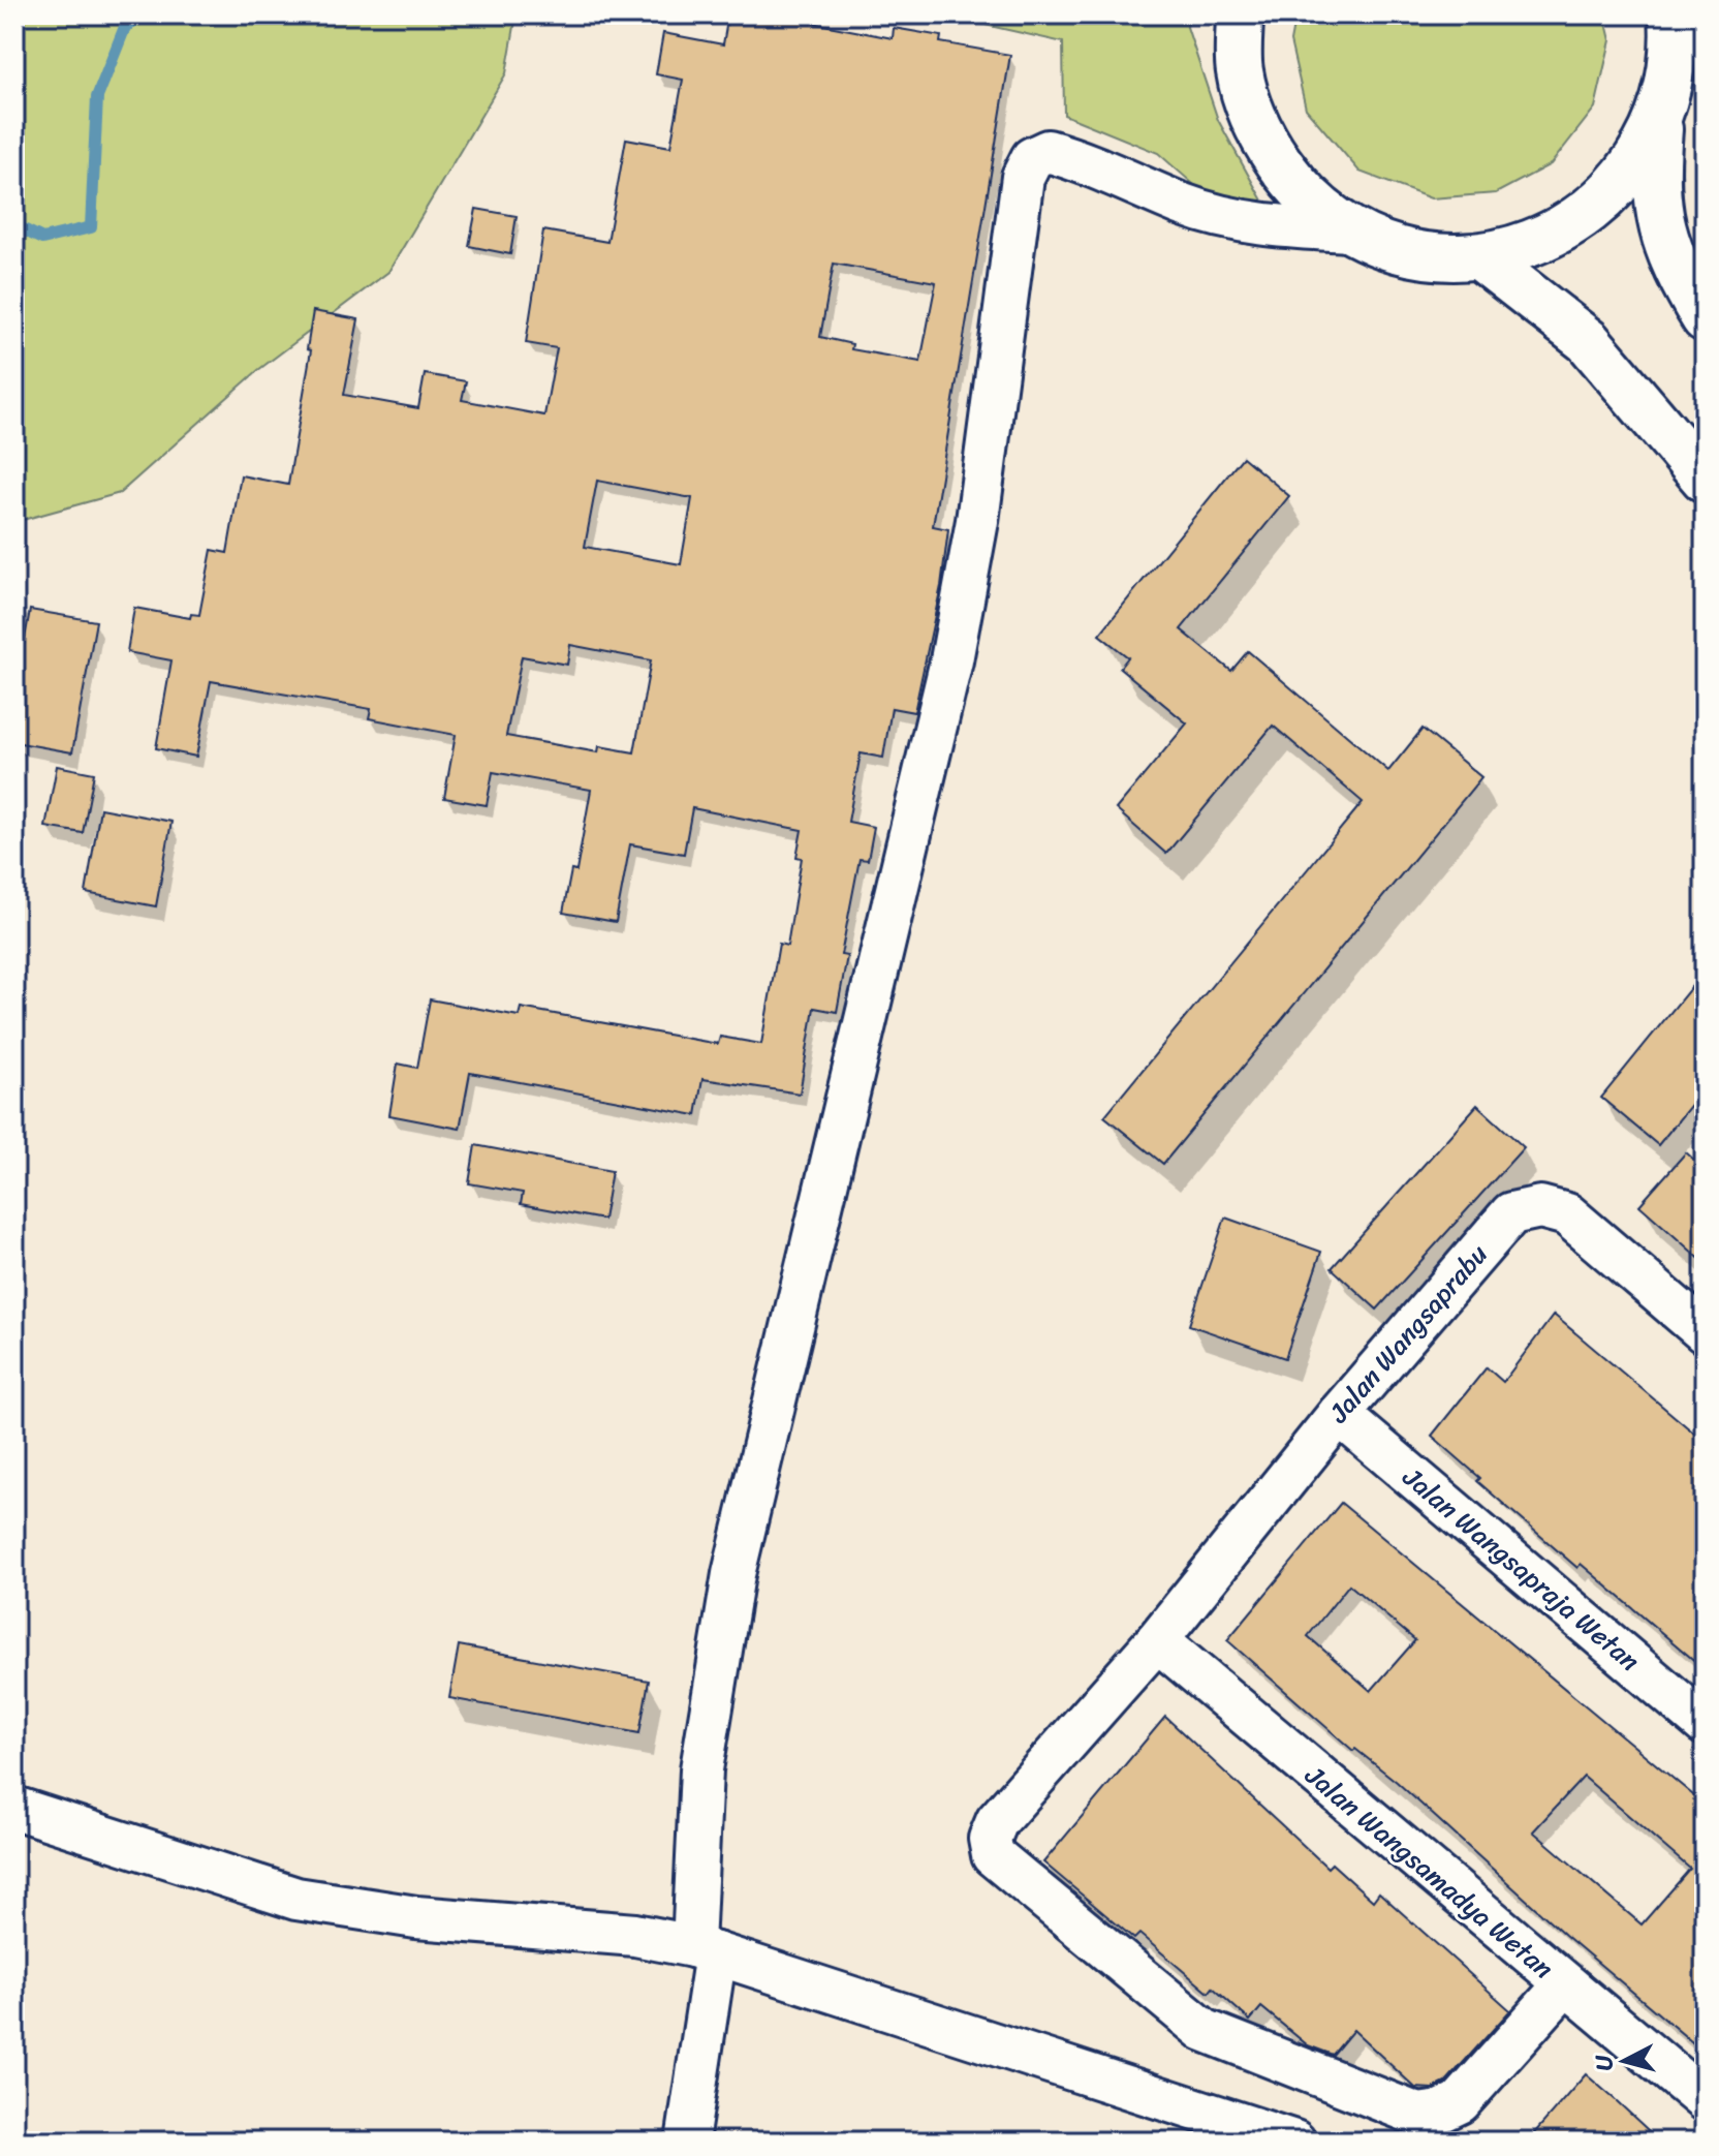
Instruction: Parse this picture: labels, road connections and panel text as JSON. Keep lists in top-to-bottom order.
{
  "streets": {
    "street": ["Jalan Wangsaprabu", "Jalan Wangsapraja Wetan", "Jalan Wangsamadya Wetan"]
  },
  "crossings": [
    ["Jalan Wangsaprabu", "Jalan Wangsapraja Wetan"],
    ["Jalan Wangsaprabu", "Jalan Wangsamadya Wetan"]
  ],
  "north": "left"
}
